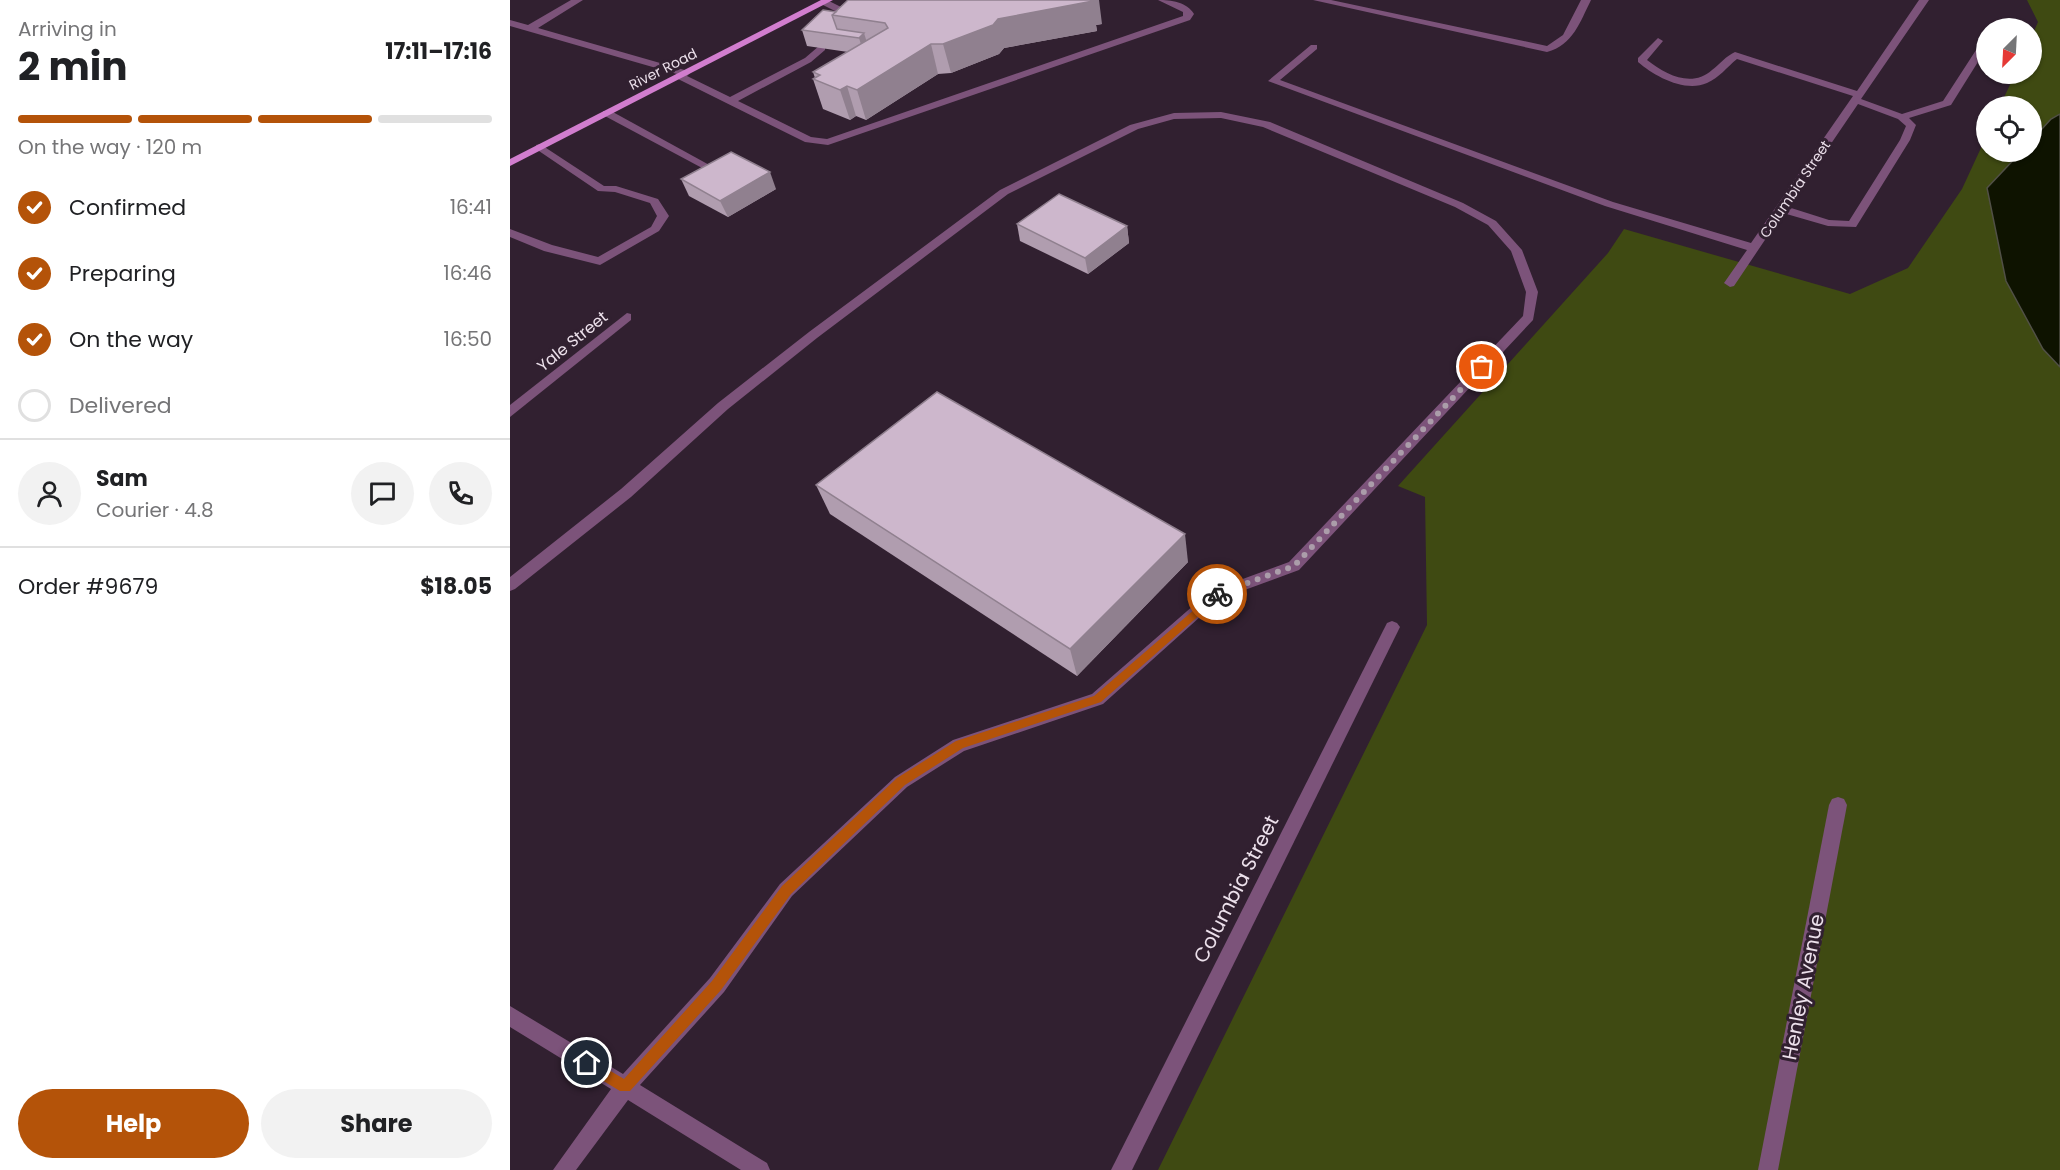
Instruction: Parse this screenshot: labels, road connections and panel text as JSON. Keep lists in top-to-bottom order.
{
  "streets": {
    "main road": ["River Road"],
    "street": ["Columbia Street", "Yale Street", "Henley Avenue"]
  },
  "north": "bottom left",
  "page": {
    "heading": ["2 min", "Arriving in", "17:11–17:16"],
    "panel": [
      "Sam",
      "Courier · 4.8",
      "Order #9679",
      "$18.05"
    ],
    "bar": "On the way · 120 m",
    "list": [
      ["Confirmed", "16:41"],
      ["Preparing", "16:46"],
      ["On the way", "16:50"],
      "Delivered"
    ],
    "buttons": ["Help", "Share"]
  }
}
